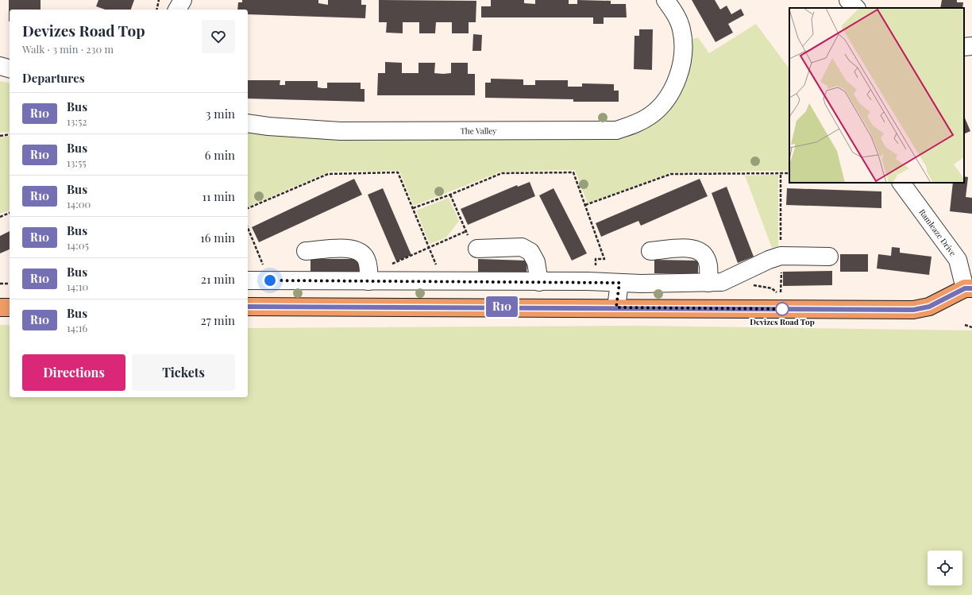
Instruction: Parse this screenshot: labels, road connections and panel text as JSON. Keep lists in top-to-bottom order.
{
  "streets": {
    "street": ["The Valley", "Ramleaze Drive"]
  },
  "places": ["Devizes Road Top"],
  "lines": ["bus line R10"],
  "page": {
    "on_map": "R10",
    "heading": [
      ["Devizes Road Top", "Walk · 3 min · 230 m"],
      "Departures"
    ],
    "list": [
      {
        "mark": "R10",
        "name": "Bus",
        "note": "13:52",
        "value": "3 min"
      },
      {
        "mark": "R10",
        "name": "Bus",
        "note": "13:55",
        "value": "6 min"
      },
      {
        "mark": "R10",
        "name": "Bus",
        "note": "14:00",
        "value": "11 min"
      },
      {
        "mark": "R10",
        "name": "Bus",
        "note": "14:05",
        "value": "16 min"
      },
      {
        "mark": "R10",
        "name": "Bus",
        "note": "14:10",
        "value": "21 min"
      },
      {
        "mark": "R10",
        "name": "Bus",
        "note": "14:16",
        "value": "27 min"
      }
    ],
    "buttons": ["Directions", "Tickets"]
  }
}
